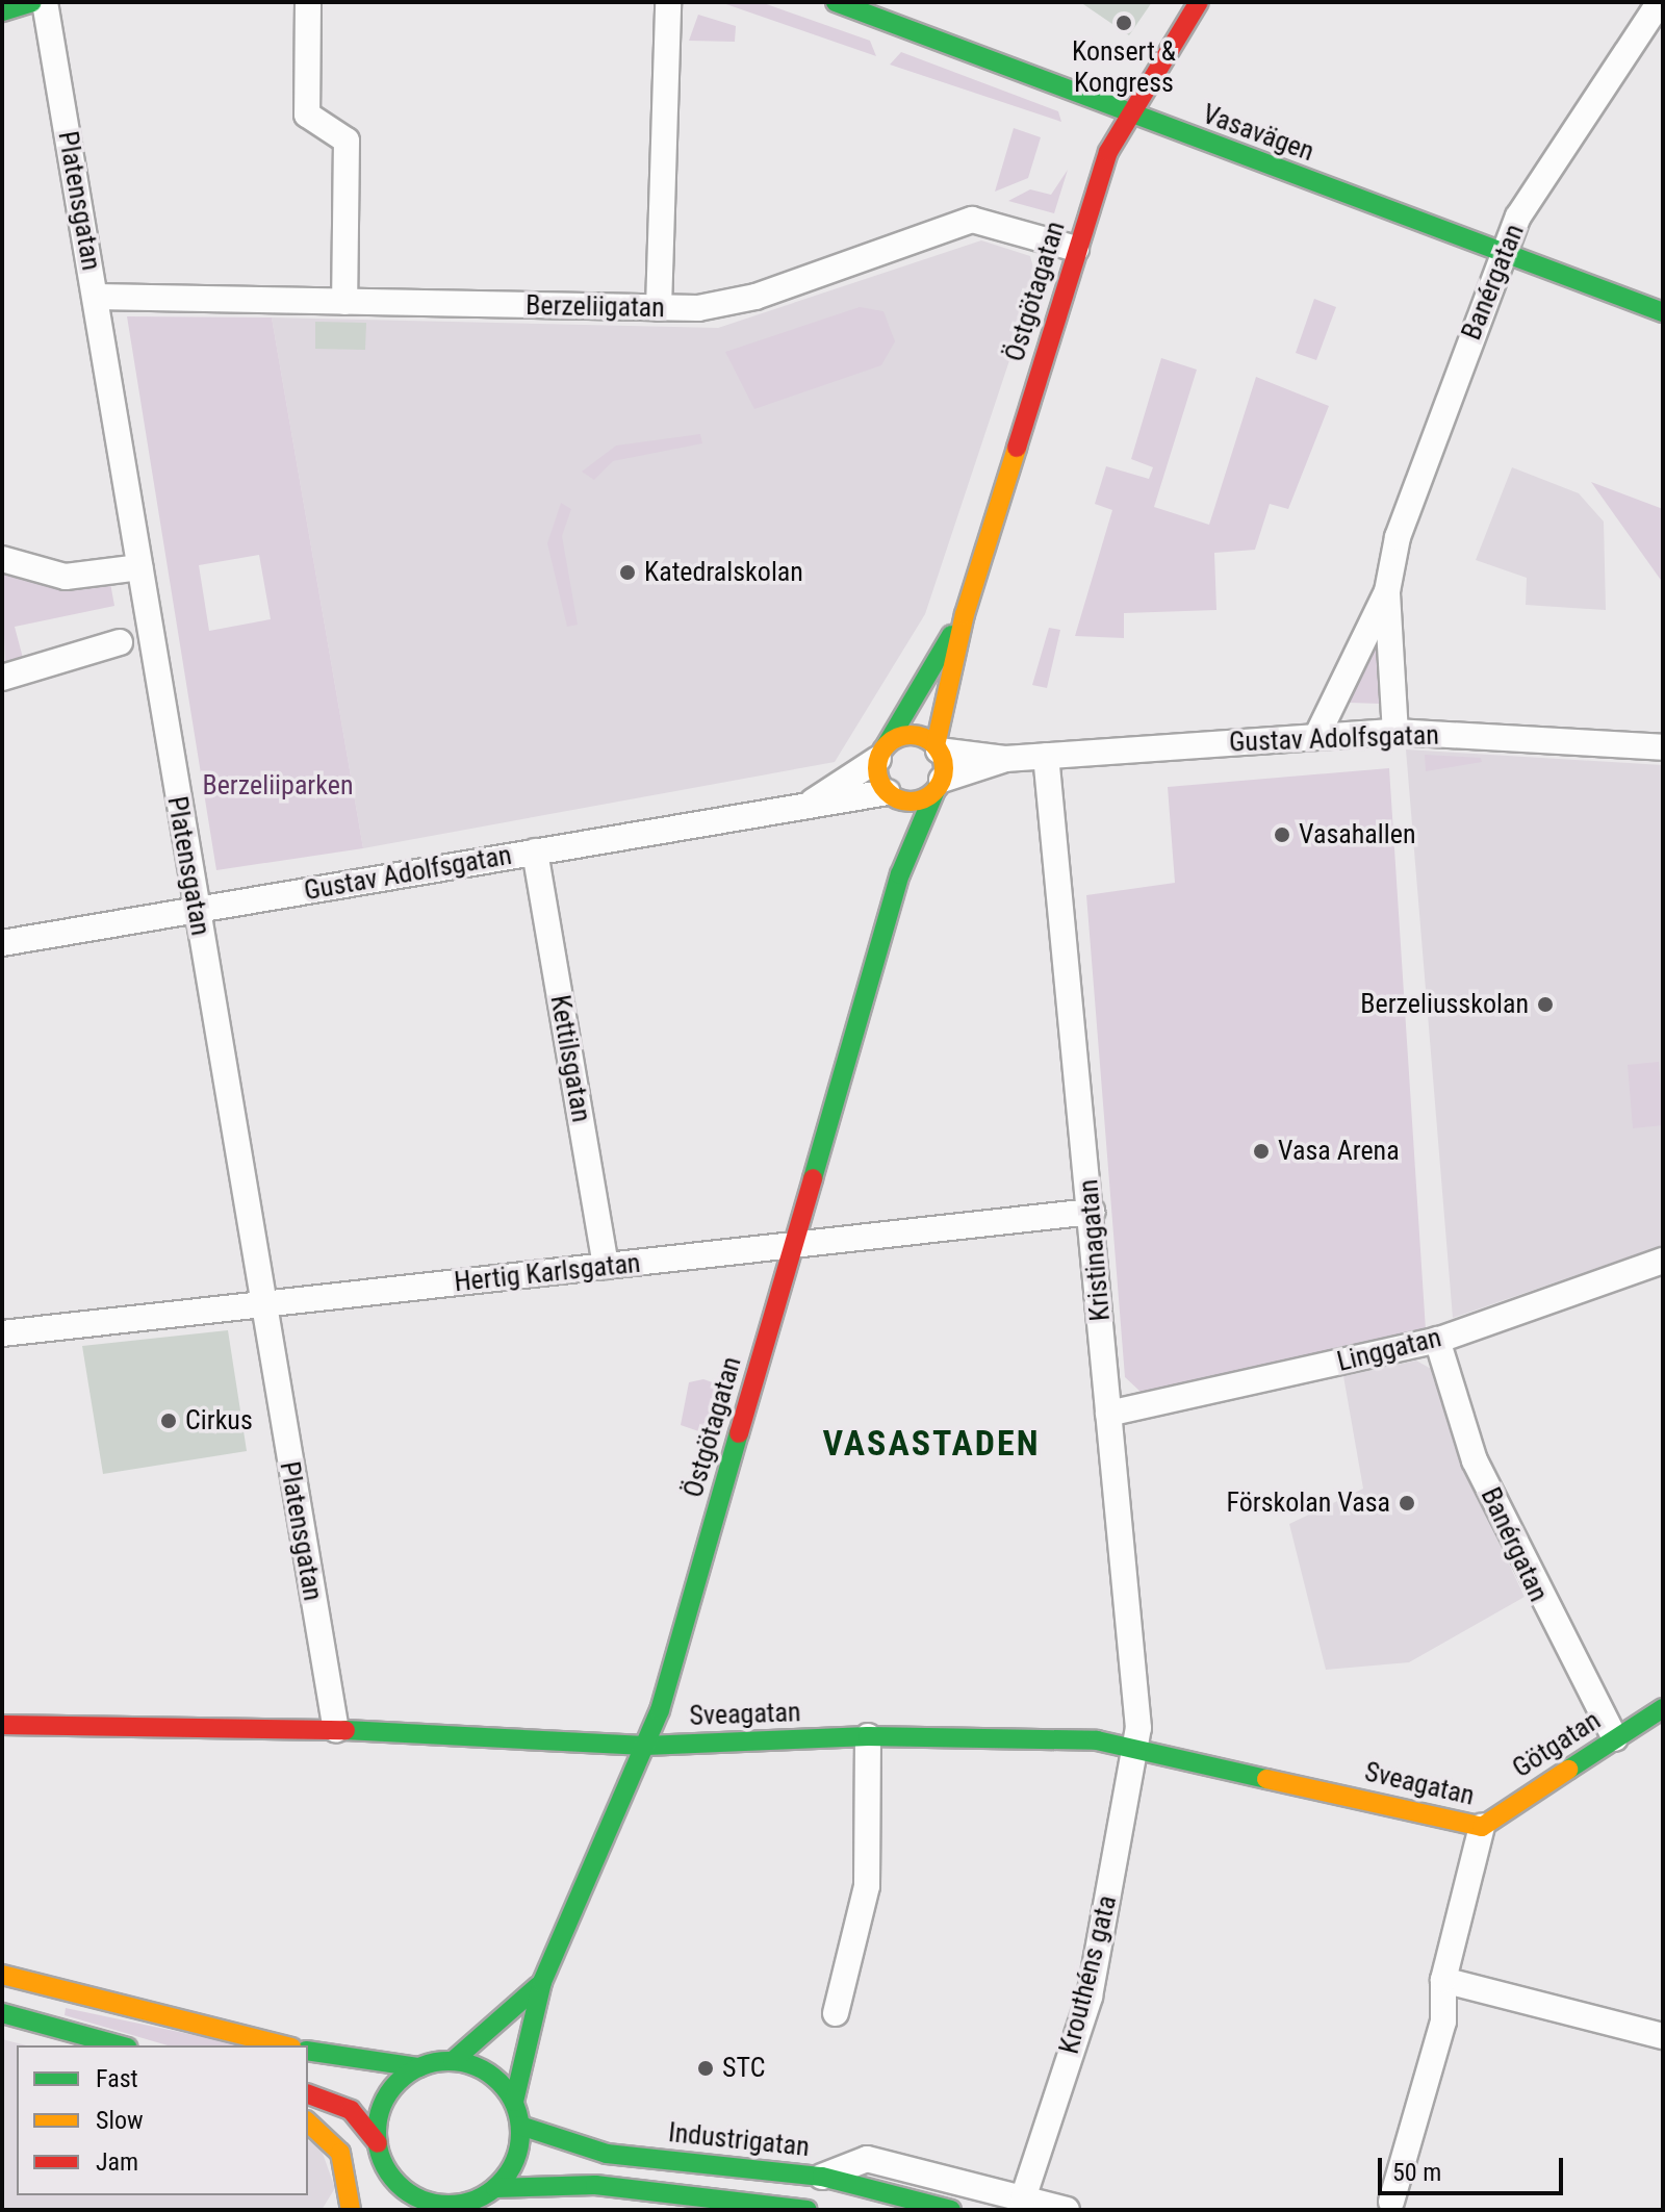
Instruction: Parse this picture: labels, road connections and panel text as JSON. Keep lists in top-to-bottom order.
{
  "streets": {
    "main road": [
      "Vasavägen",
      "Östgötagatan",
      "Sveagatan",
      "Götgatan",
      "Industrigatan"
    ],
    "street": [
      "Platensgatan",
      "Banérgatan",
      "Berzeliigatan",
      "Gustav Adolfsgatan",
      "Kettilsgatan",
      "Kristinagatan",
      "Hertig Karlsgatan",
      "Linggatan",
      "Krouthéns gata"
    ]
  },
  "crossings": [
    ["Vasavägen", "Banérgatan"],
    ["Vasavägen", "Östgötagatan"],
    ["Platensgatan", "Berzeliigatan"],
    ["Platensgatan", "Gustav Adolfsgatan"],
    ["Platensgatan", "Hertig Karlsgatan"],
    ["Platensgatan", "Sveagatan"],
    ["Banérgatan", "Gustav Adolfsgatan"],
    ["Banérgatan", "Linggatan"],
    ["Banérgatan", "Götgatan"],
    ["Östgötagatan", "Berzeliigatan"],
    ["Östgötagatan", "Gustav Adolfsgatan"],
    ["Östgötagatan", "Hertig Karlsgatan"],
    ["Östgötagatan", "Sveagatan"],
    ["Östgötagatan", "Industrigatan"],
    ["Gustav Adolfsgatan", "Kettilsgatan"],
    ["Gustav Adolfsgatan", "Kristinagatan"],
    ["Kettilsgatan", "Hertig Karlsgatan"],
    ["Kristinagatan", "Hertig Karlsgatan"],
    ["Kristinagatan", "Linggatan"],
    ["Kristinagatan", "Sveagatan"],
    ["Kristinagatan", "Krouthéns gata"],
    ["Sveagatan", "Götgatan"],
    ["Sveagatan", "Krouthéns gata"]
  ],
  "districts": ["VASASTADEN"],
  "parks": ["Berzeliiparken"],
  "places": [
    "Konsert & Kongress",
    "Katedralskolan",
    "Vasahallen",
    "Berzeliusskolan",
    "Vasa Arena",
    "Cirkus",
    "Förskolan Vasa",
    "STC"
  ],
  "legend": ["Fast", "Slow", "Jam"],
  "scale_bar": "50 m"
}
